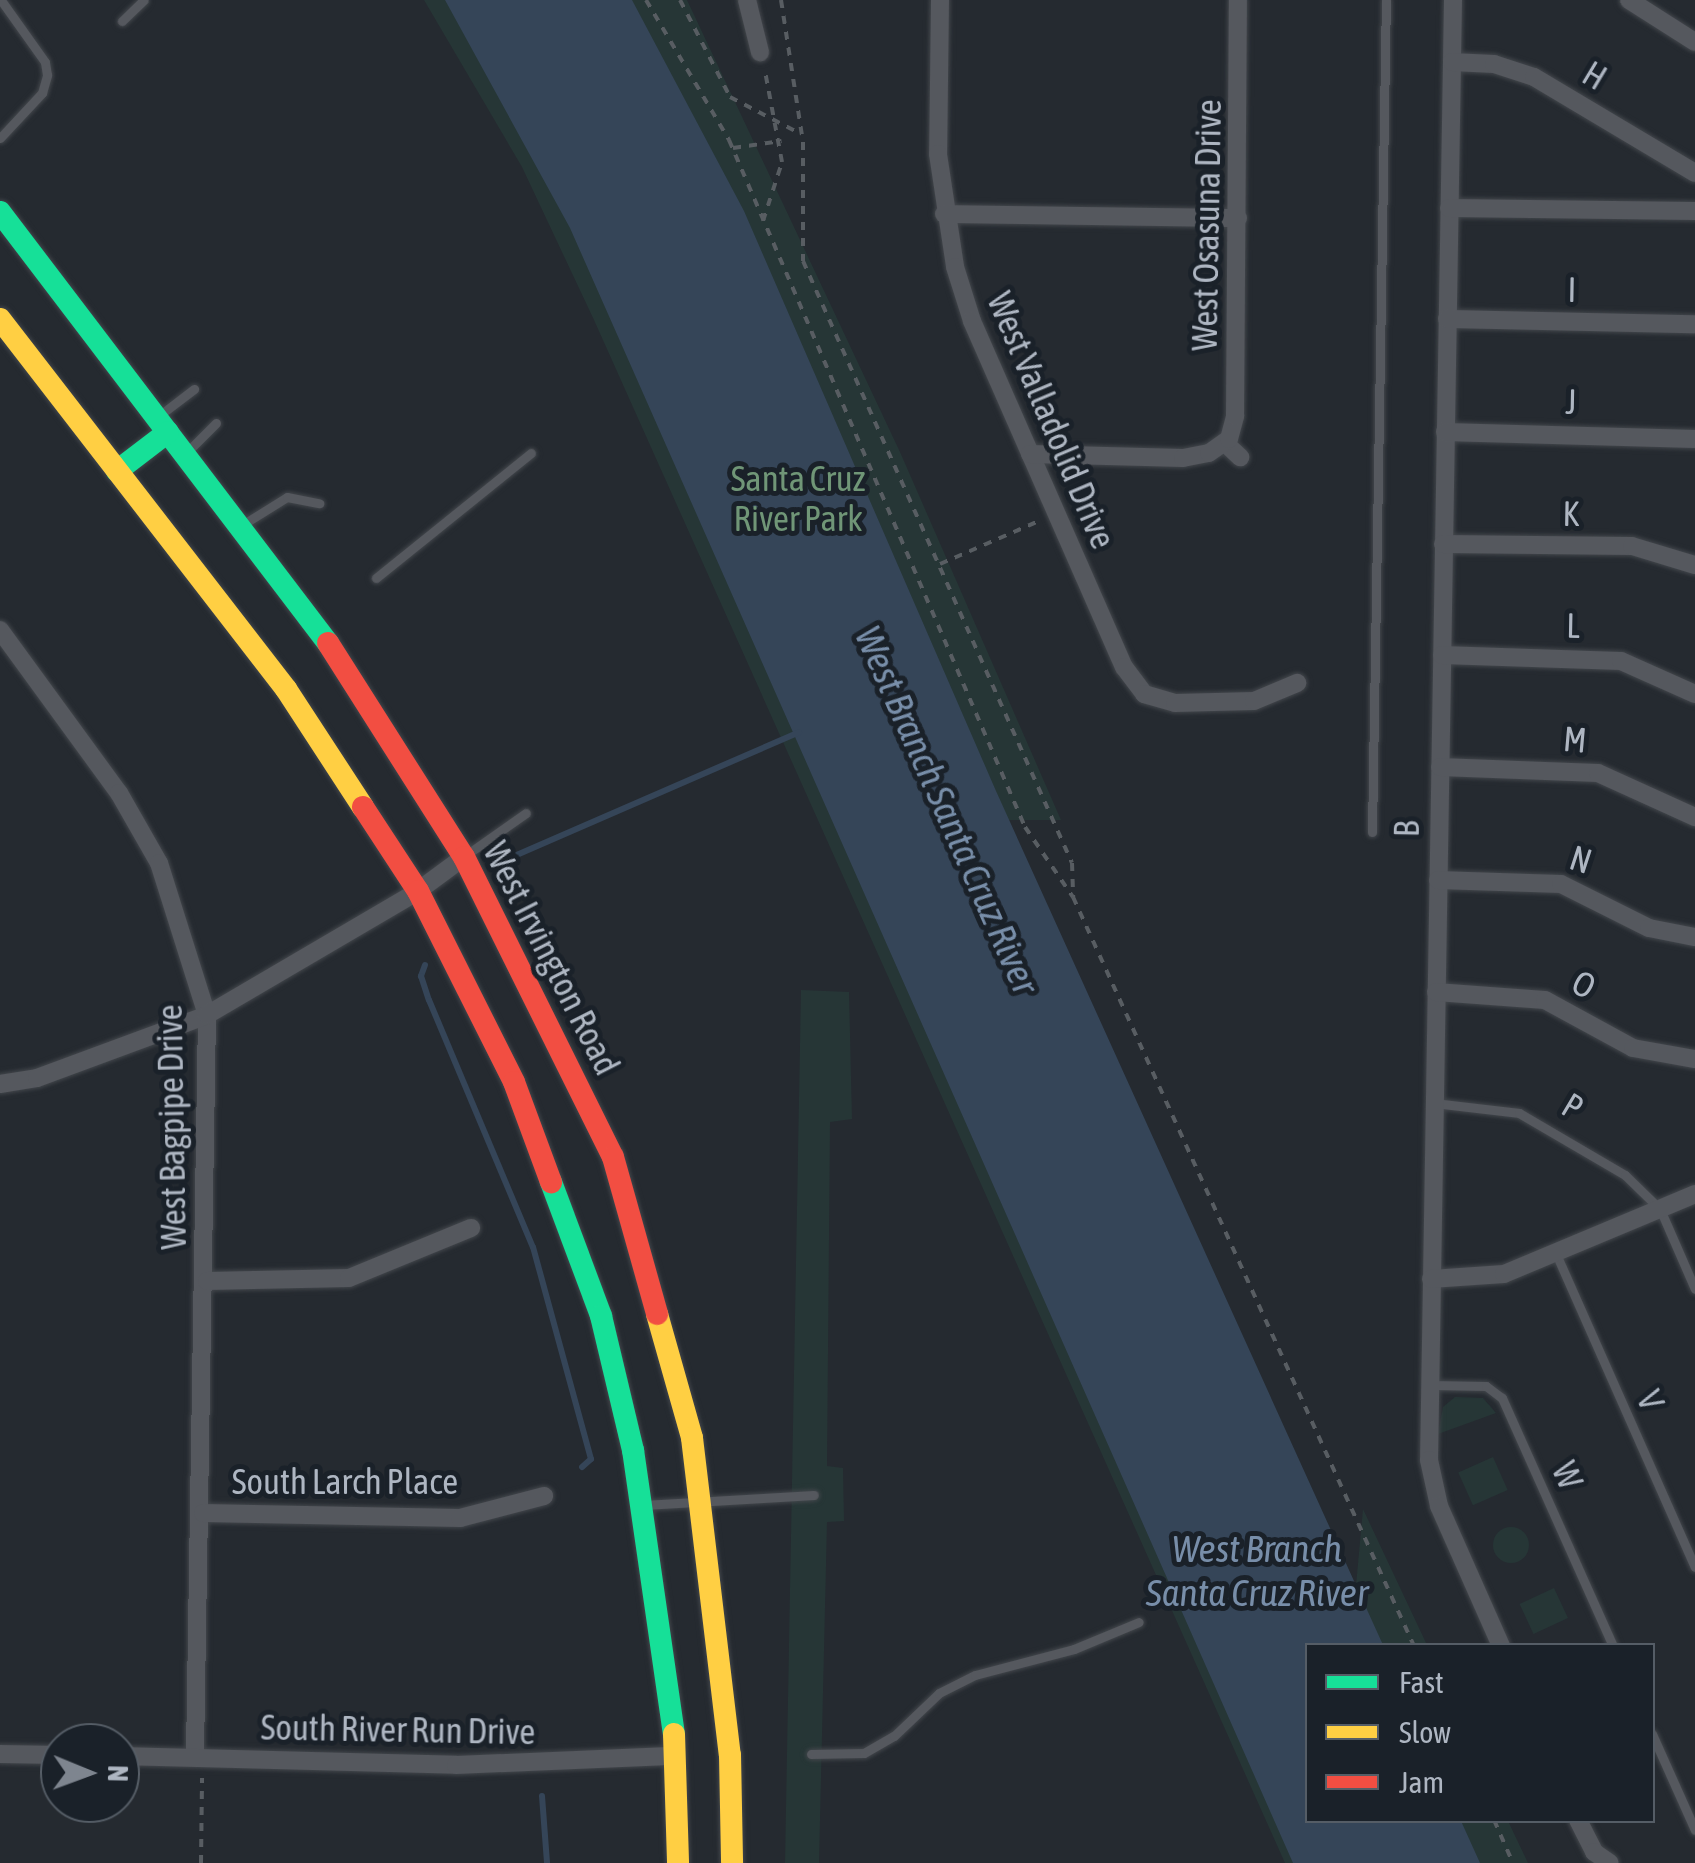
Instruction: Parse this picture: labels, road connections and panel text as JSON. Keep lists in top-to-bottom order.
{
  "streets": {
    "main road": ["West Irvington Road"],
    "street": [
      "H",
      "West Osasuna Drive",
      "I",
      "J",
      "West Valladolid Drive",
      "K",
      "L",
      "M",
      "B",
      "N",
      "O",
      "West Bagpipe Drive",
      "South Larch Place",
      "South River Run Drive"
    ],
    "lane": ["P", "V", "W"]
  },
  "crossings": [
    ["H", "B"],
    ["I", "B"],
    ["J", "B"],
    ["K", "B"],
    ["L", "B"],
    ["M", "B"],
    ["B", "N"],
    ["B", "O"],
    ["B", "P"],
    ["B", "W"],
    ["West Bagpipe Drive", "South Larch Place"],
    ["West Bagpipe Drive", "South River Run Drive"]
  ],
  "water": ["West Branch Santa Cruz River"],
  "parks": ["Santa Cruz River Park"],
  "legend": ["Fast", "Slow", "Jam"],
  "north": "right"
}
